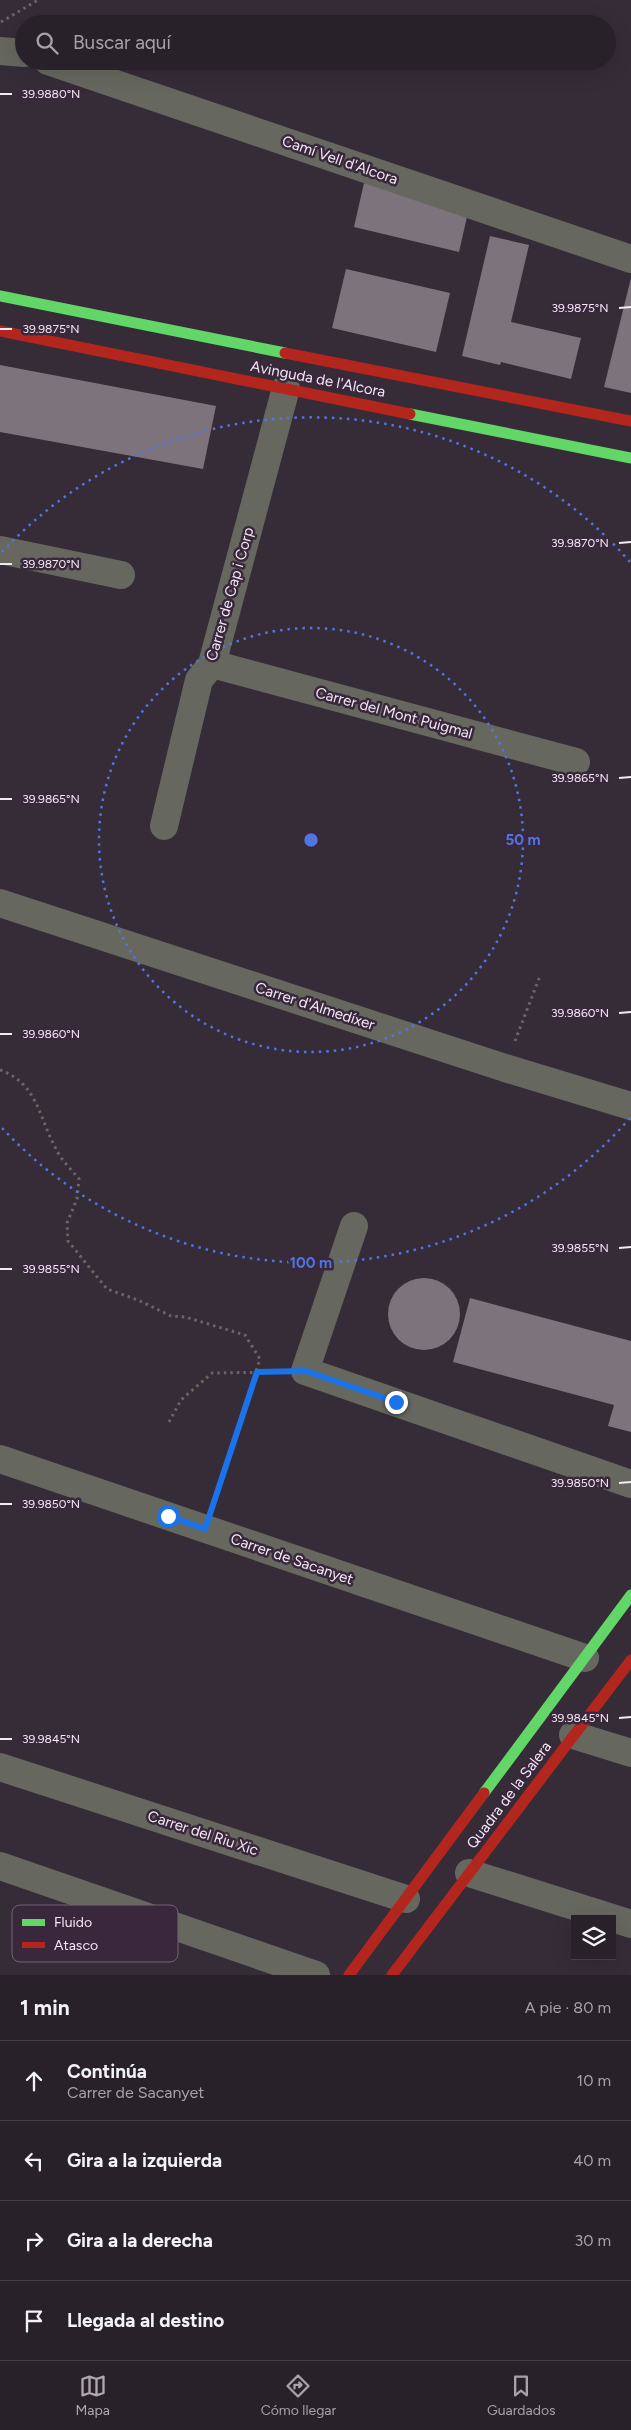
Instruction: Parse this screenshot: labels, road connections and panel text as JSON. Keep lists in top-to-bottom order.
{
  "streets": {
    "main road": ["Avinguda de l'Alcora", "Quadra de la Salera"],
    "street": [
      "Camí Vell d'Alcora",
      "Carrer de Cap i Corp",
      "Carrer del Mont Puigmal",
      "Carrer d'Almedíxer",
      "Carrer de Sacanyet",
      "Carrer del Riu Xic"
    ]
  },
  "crossings": [
    ["Avinguda de l'Alcora", "Carrer de Cap i Corp"],
    ["Carrer de Cap i Corp", "Carrer del Mont Puigmal"],
    ["Carrer de Sacanyet", "Quadra de la Salera"],
    ["Quadra de la Salera", "Carrer del Riu Xic"]
  ],
  "legend": ["Fluido", "Atasco"],
  "page": {
    "search": "Buscar aquí",
    "heading": ["1 min", "A pie · 80 m"],
    "list": [
      ["Continúa", "Carrer de Sacanyet", "10 m"],
      ["Gira a la izquierda", "40 m"],
      ["Gira a la derecha", "30 m"],
      "Llegada al destino"
    ],
    "nav": ["Mapa", "Cómo llegar", "Guardados"]
  },
  "coordinates": [
    "39.9880°N",
    "39.9875°N",
    "39.9870°N",
    "39.9865°N",
    "39.9860°N",
    "39.9855°N",
    "39.9850°N",
    "39.9845°N"
  ],
  "rings": ["50 m", "100 m"]
}
